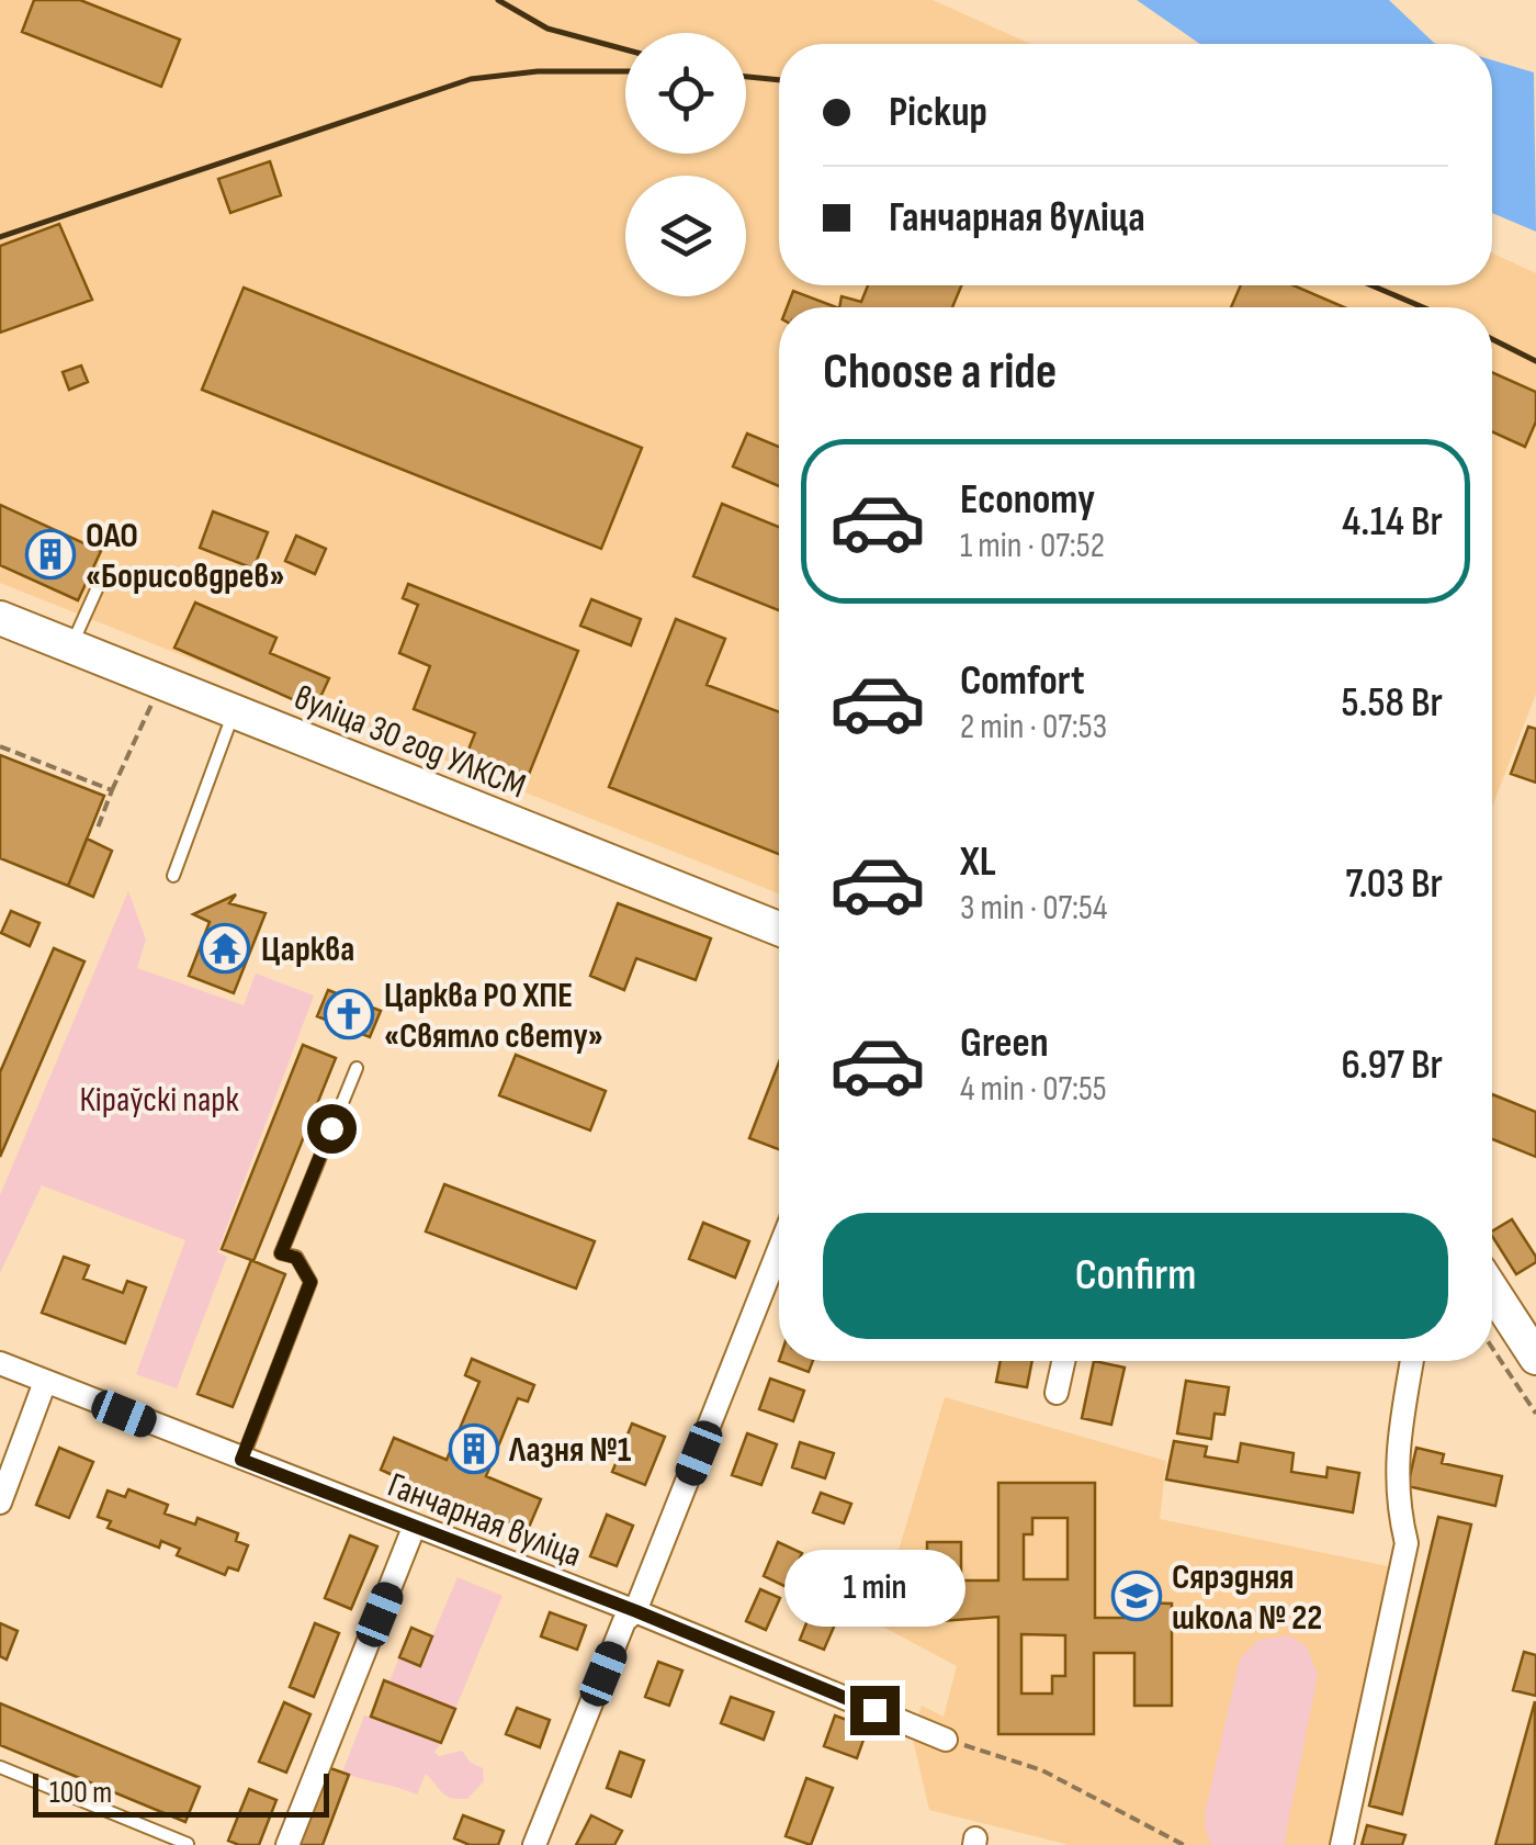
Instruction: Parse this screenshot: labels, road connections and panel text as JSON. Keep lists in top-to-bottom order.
{
  "streets": {
    "main road": ["вуліца 30 год УЛКСМ"],
    "street": ["Ганчарная вуліца"]
  },
  "parks": ["Кіраўскі парк"],
  "places": {
    "building": ["ОАО «Борисовдрев»", "Лазня №1"],
    "temple": ["Царква"],
    "church": ["Царква РО ХПЕ «Святло свету»"],
    "school or university": ["Сярэдняя школа № 22"]
  },
  "scale_bar": "100 m",
  "page": {
    "banner": ["Pickup", "Ганчарная вуліца"],
    "heading": "Choose a ride",
    "list": [
      {
        "name": "Economy",
        "note": "1 min · 07:52",
        "value": "4.14 Br"
      },
      {
        "name": "Comfort",
        "note": "2 min · 07:53",
        "value": "5.58 Br"
      },
      {
        "name": "XL",
        "note": "3 min · 07:54",
        "value": "7.03 Br"
      },
      {
        "name": "Green",
        "note": "4 min · 07:55",
        "value": "6.97 Br"
      }
    ],
    "buttons": "Confirm",
    "bubble": "1 min",
    "scale": "100 m"
  }
}
